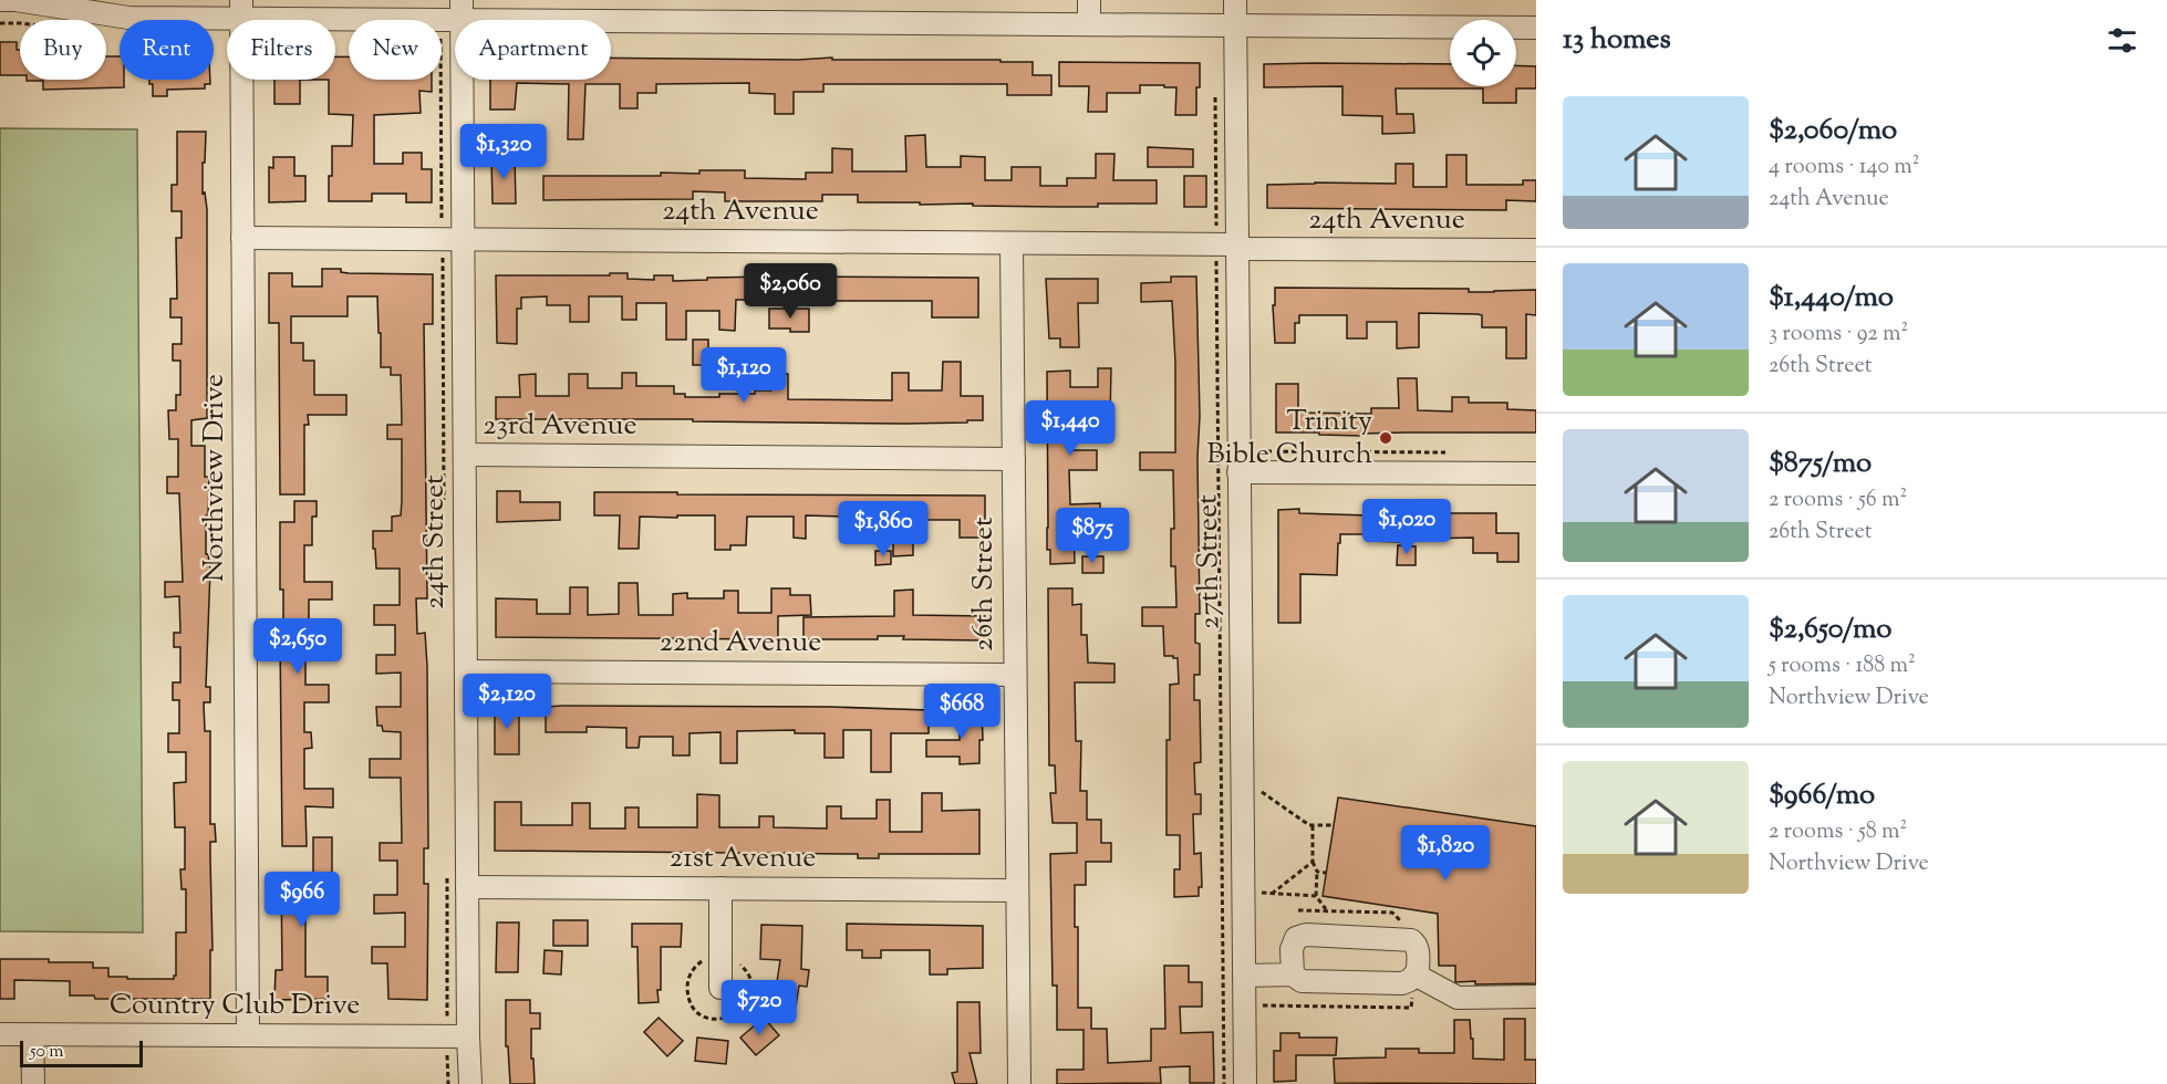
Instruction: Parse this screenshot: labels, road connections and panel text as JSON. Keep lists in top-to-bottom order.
{
  "streets": {
    "street": [
      "24th Avenue",
      "23rd Avenue",
      "Northview Drive",
      "24th Street",
      "27th Street",
      "26th Street",
      "22nd Avenue",
      "21st Avenue",
      "Country Club Drive"
    ]
  },
  "crossings": [
    ["24th Avenue", "Northview Drive"],
    ["24th Avenue", "24th Street"],
    ["24th Avenue", "27th Street"],
    ["24th Avenue", "26th Street"],
    ["23rd Avenue", "24th Street"],
    ["23rd Avenue", "26th Street"],
    ["Northview Drive", "Country Club Drive"],
    ["24th Street", "22nd Avenue"],
    ["24th Street", "21st Avenue"],
    ["24th Street", "Country Club Drive"],
    ["26th Street", "22nd Avenue"],
    ["26th Street", "21st Avenue"]
  ],
  "places": ["Trinity Bible Church"],
  "scale_bar": "50 m",
  "page": {
    "heading": "13 homes",
    "chip": [
      "Buy",
      "Rent",
      "Filters",
      "New",
      "Apartment"
    ],
    "list": [
      {
        "name": "$2,060/mo",
        "note": "4 rooms · 140 m² · 24th Avenue"
      },
      {
        "name": "$1,440/mo",
        "note": "3 rooms · 92 m² · 26th Street"
      },
      {
        "name": "$875/mo",
        "note": "2 rooms · 56 m² · 26th Street"
      },
      {
        "name": "$2,650/mo",
        "note": "5 rooms · 188 m² · Northview Drive"
      },
      {
        "name": "$966/mo",
        "note": "2 rooms · 58 m² · Northview Drive"
      }
    ],
    "price": [
      "$1,320",
      "$2,060",
      "$1,120",
      "$1,440",
      "$1,020",
      "$1,860",
      "$875",
      "$2,650",
      "$2,120",
      "$668",
      "$1,820",
      "$966",
      "$720"
    ],
    "scale": "50 m"
  }
}
